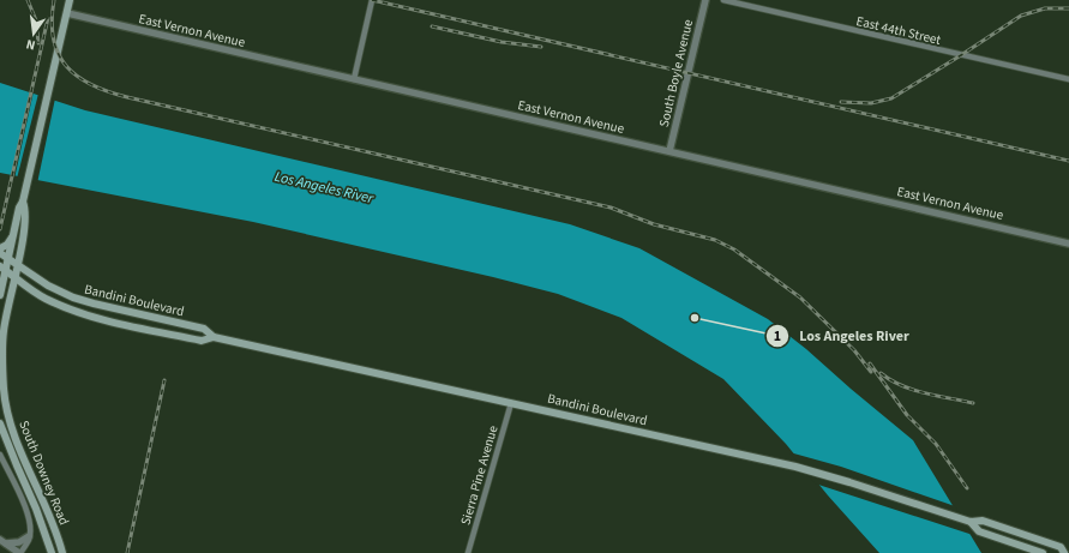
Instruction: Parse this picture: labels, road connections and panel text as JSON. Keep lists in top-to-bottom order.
{
  "streets": {
    "main road": ["Bandini Boulevard", "South Downey Road"],
    "street": [
      "East Vernon Avenue",
      "East 44th Street",
      "South Boyle Avenue",
      "Sierra Pine Avenue"
    ]
  },
  "crossings": [
    ["East Vernon Avenue", "South Boyle Avenue"],
    ["East Vernon Avenue", "South Downey Road"],
    ["Bandini Boulevard", "South Downey Road"],
    ["Bandini Boulevard", "Sierra Pine Avenue"]
  ],
  "water": ["Los Angeles River"],
  "places": ["Los Angeles River"],
  "north": "bottom"
}
